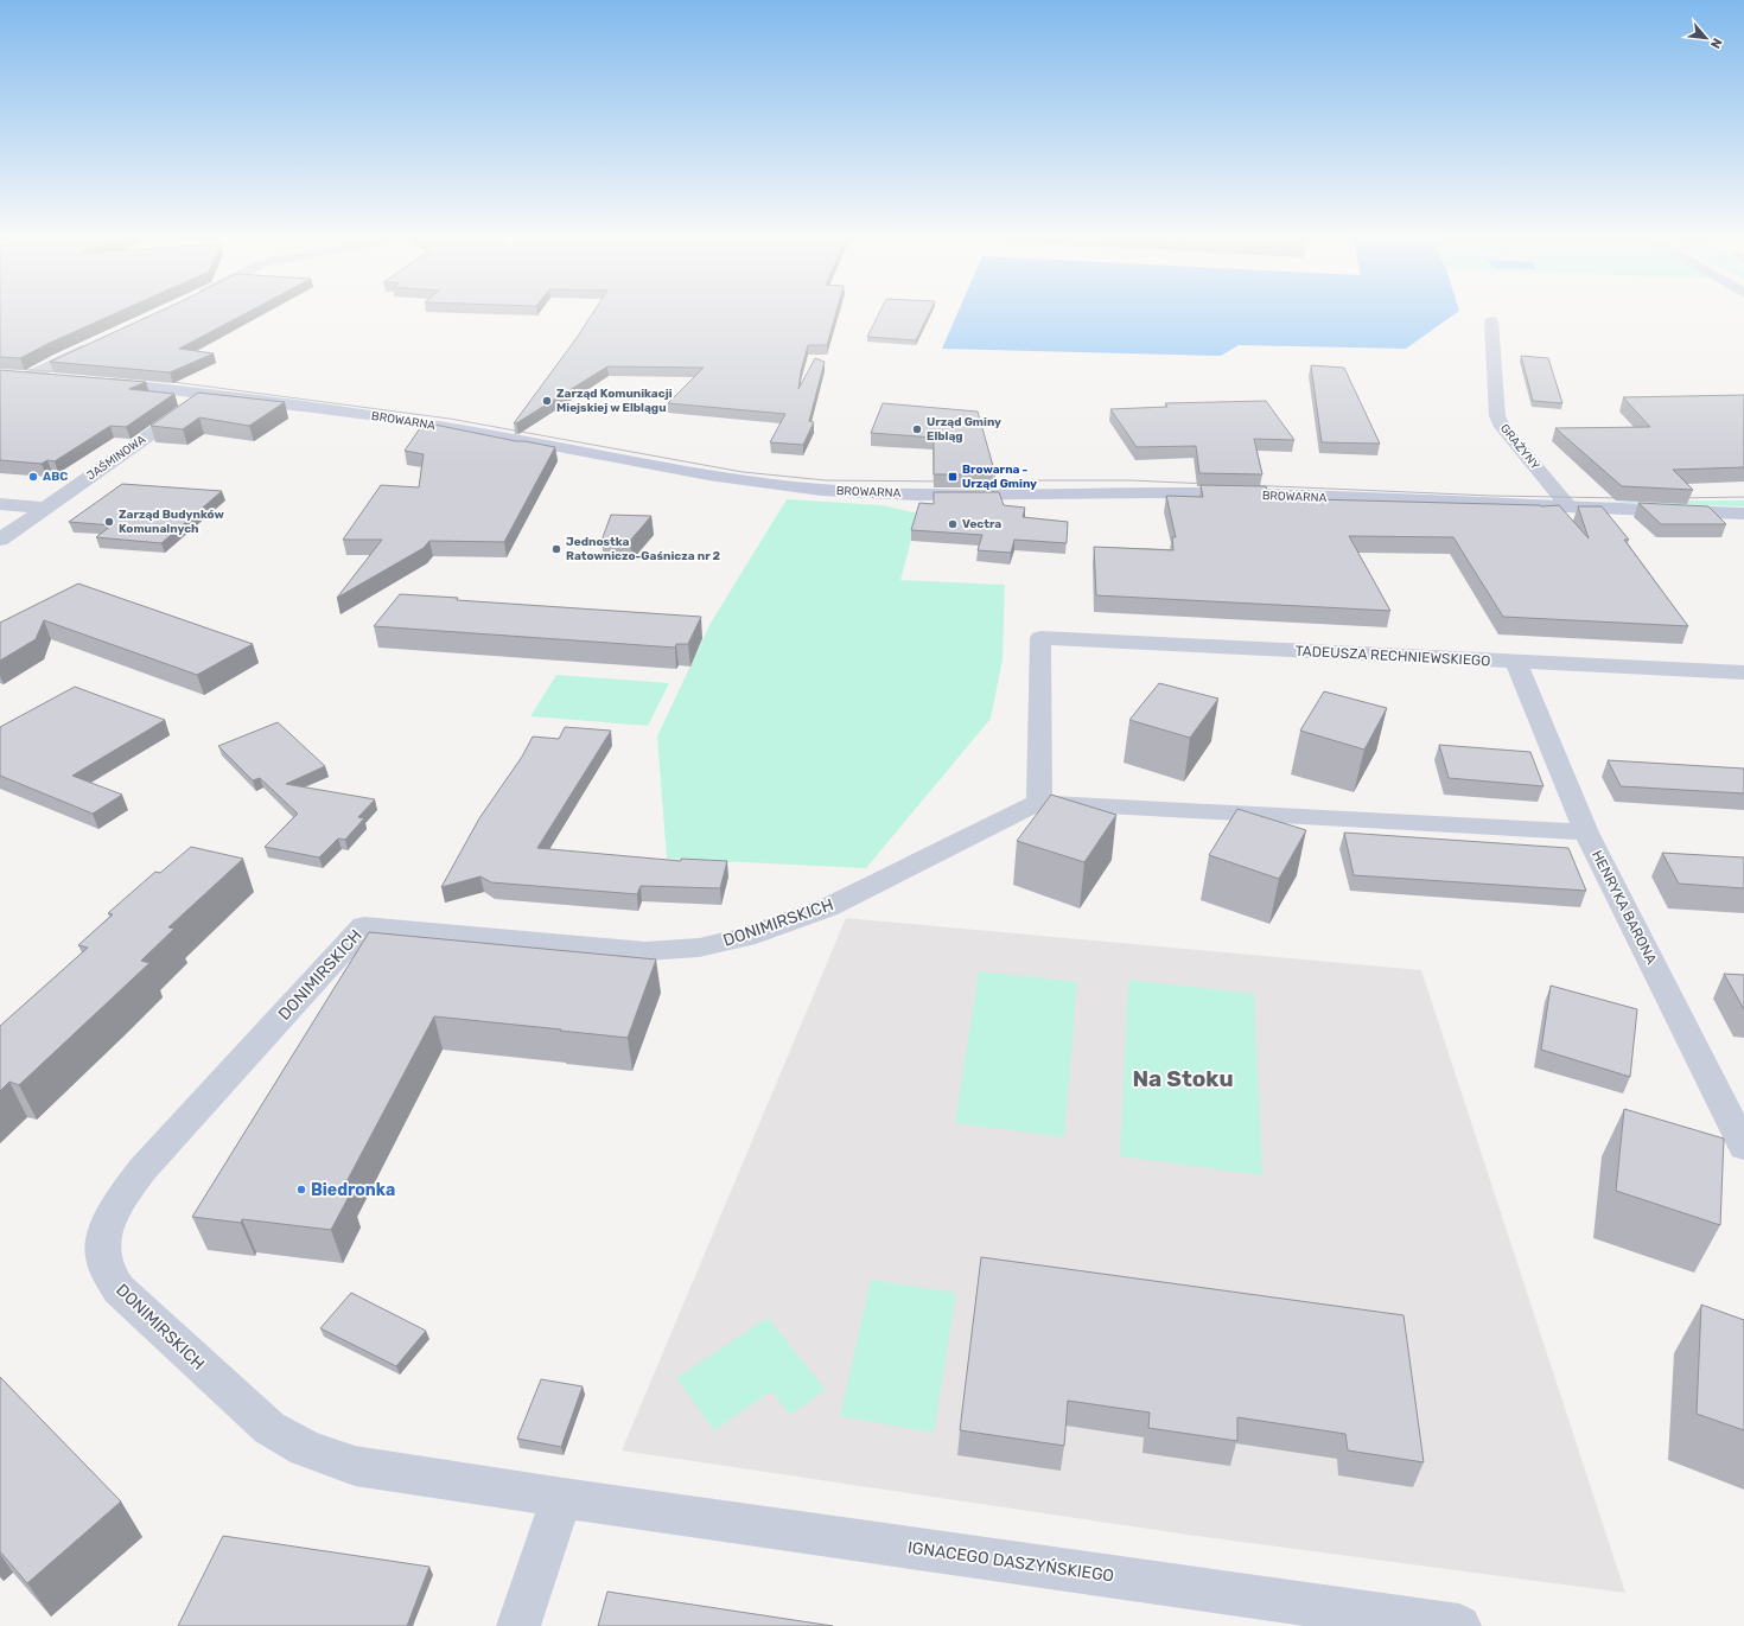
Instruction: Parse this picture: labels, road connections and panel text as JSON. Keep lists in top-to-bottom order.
{
  "streets": {
    "main road": ["BROWARNA"],
    "street": [
      "GRAŻYNY",
      "JAŚMINOWA",
      "TADEUSZA RECHNIEWSKIEGO",
      "HENRYKA BARONA",
      "DONIMIRSKICH",
      "IGNACEGO DASZYŃSKIEGO"
    ]
  },
  "crossings": [
    ["BROWARNA", "GRAŻYNY"],
    ["BROWARNA", "JAŚMINOWA"],
    ["TADEUSZA RECHNIEWSKIEGO", "HENRYKA BARONA"],
    ["TADEUSZA RECHNIEWSKIEGO", "DONIMIRSKICH"],
    ["DONIMIRSKICH", "IGNACEGO DASZYŃSKIEGO"]
  ],
  "districts": ["Na Stoku"],
  "places": {
    "other": [
      "Zarząd Komunikacji Miejskiej w Elblągu",
      "Urząd Gminy Elbląg",
      "ABC",
      "Zarząd Budynków Komunalnych",
      "Vectra",
      "Jednostka Ratowniczo-Gaśnicza nr 2",
      "Biedronka"
    ],
    "transit": ["Browarna - Urząd Gminy"]
  },
  "north": "bottom right"
}
